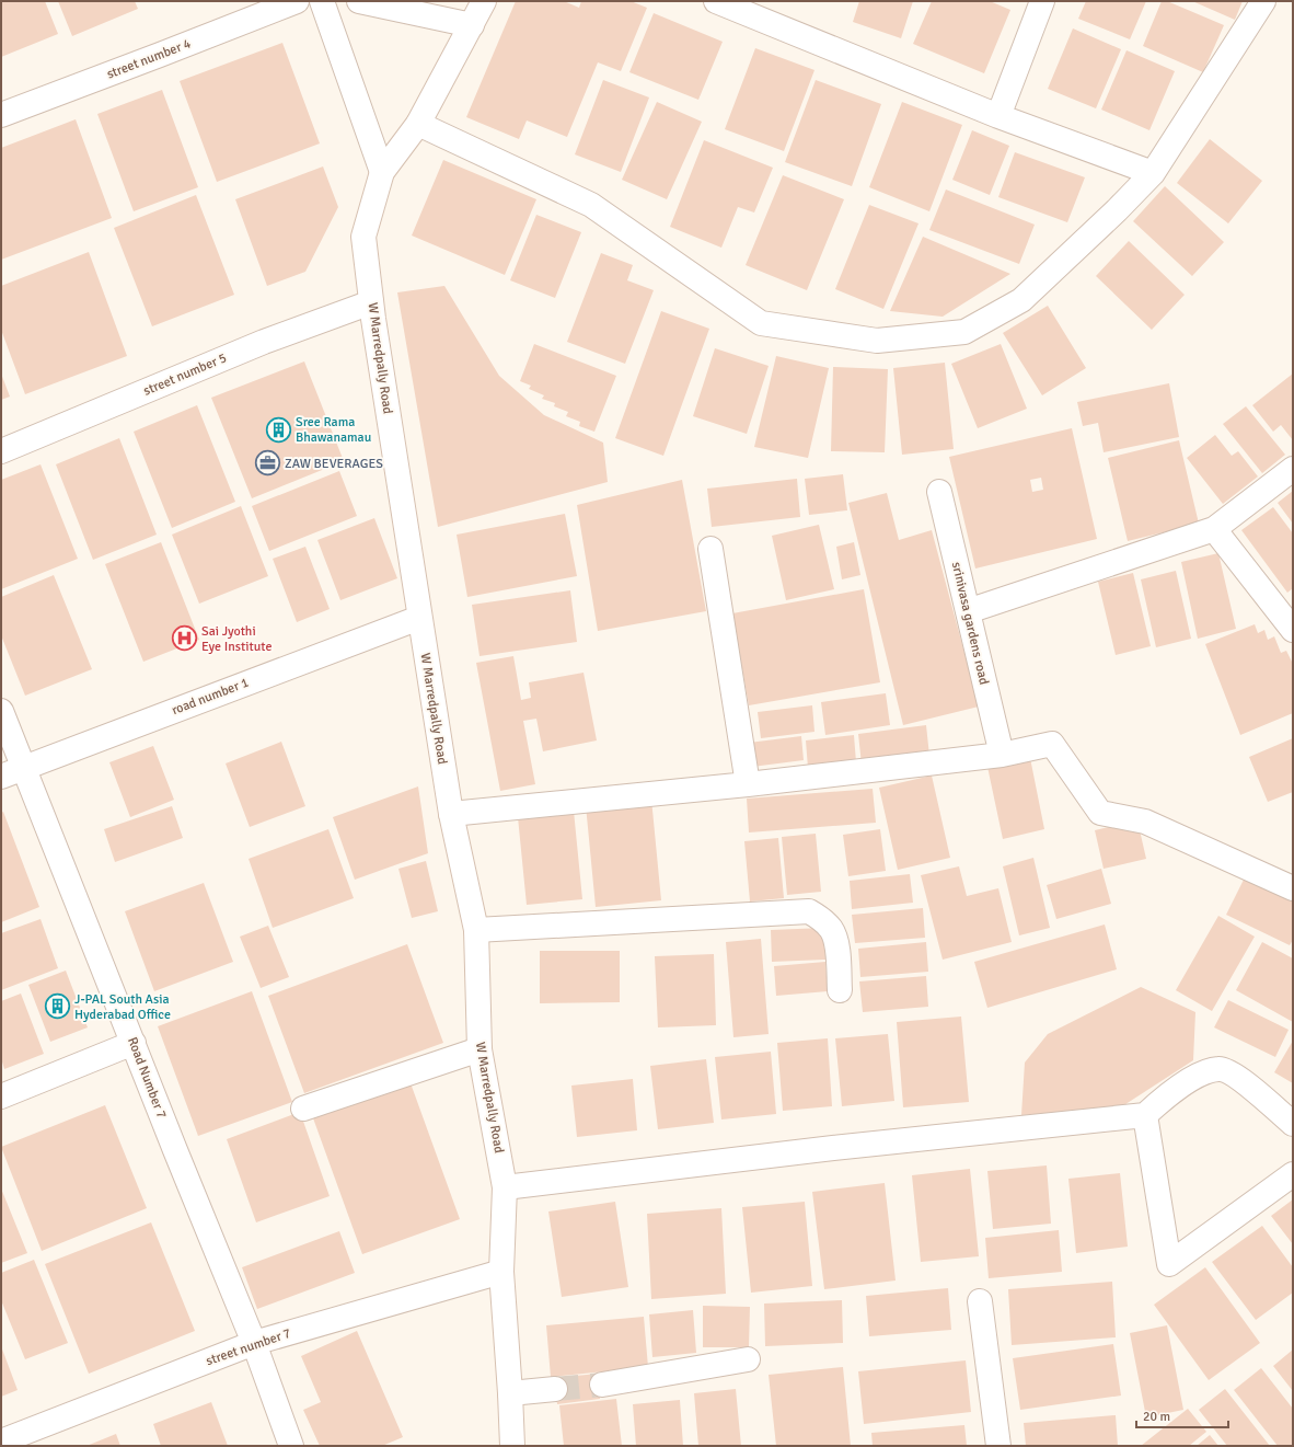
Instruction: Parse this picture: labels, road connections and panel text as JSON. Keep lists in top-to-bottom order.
{
  "streets": {
    "street": [
      "street number 4",
      "W Marredpally Road",
      "street number 5",
      "srinivasa gardens road",
      "road number 1",
      "Road Number 7",
      "street number 7"
    ]
  },
  "crossings": [
    ["W Marredpally Road", "street number 5"],
    ["W Marredpally Road", "road number 1"],
    ["W Marredpally Road", "street number 7"],
    ["road number 1", "Road Number 7"],
    ["Road Number 7", "street number 7"]
  ],
  "places": {
    "building": ["Sree Rama Bhawanamau", "J-PAL South Asia Hyderabad Office"],
    "office": ["ZAW BEVERAGES"],
    "hospital": ["Sai Jyothi Eye Institute"]
  },
  "scale_bar": "20 m"
}
